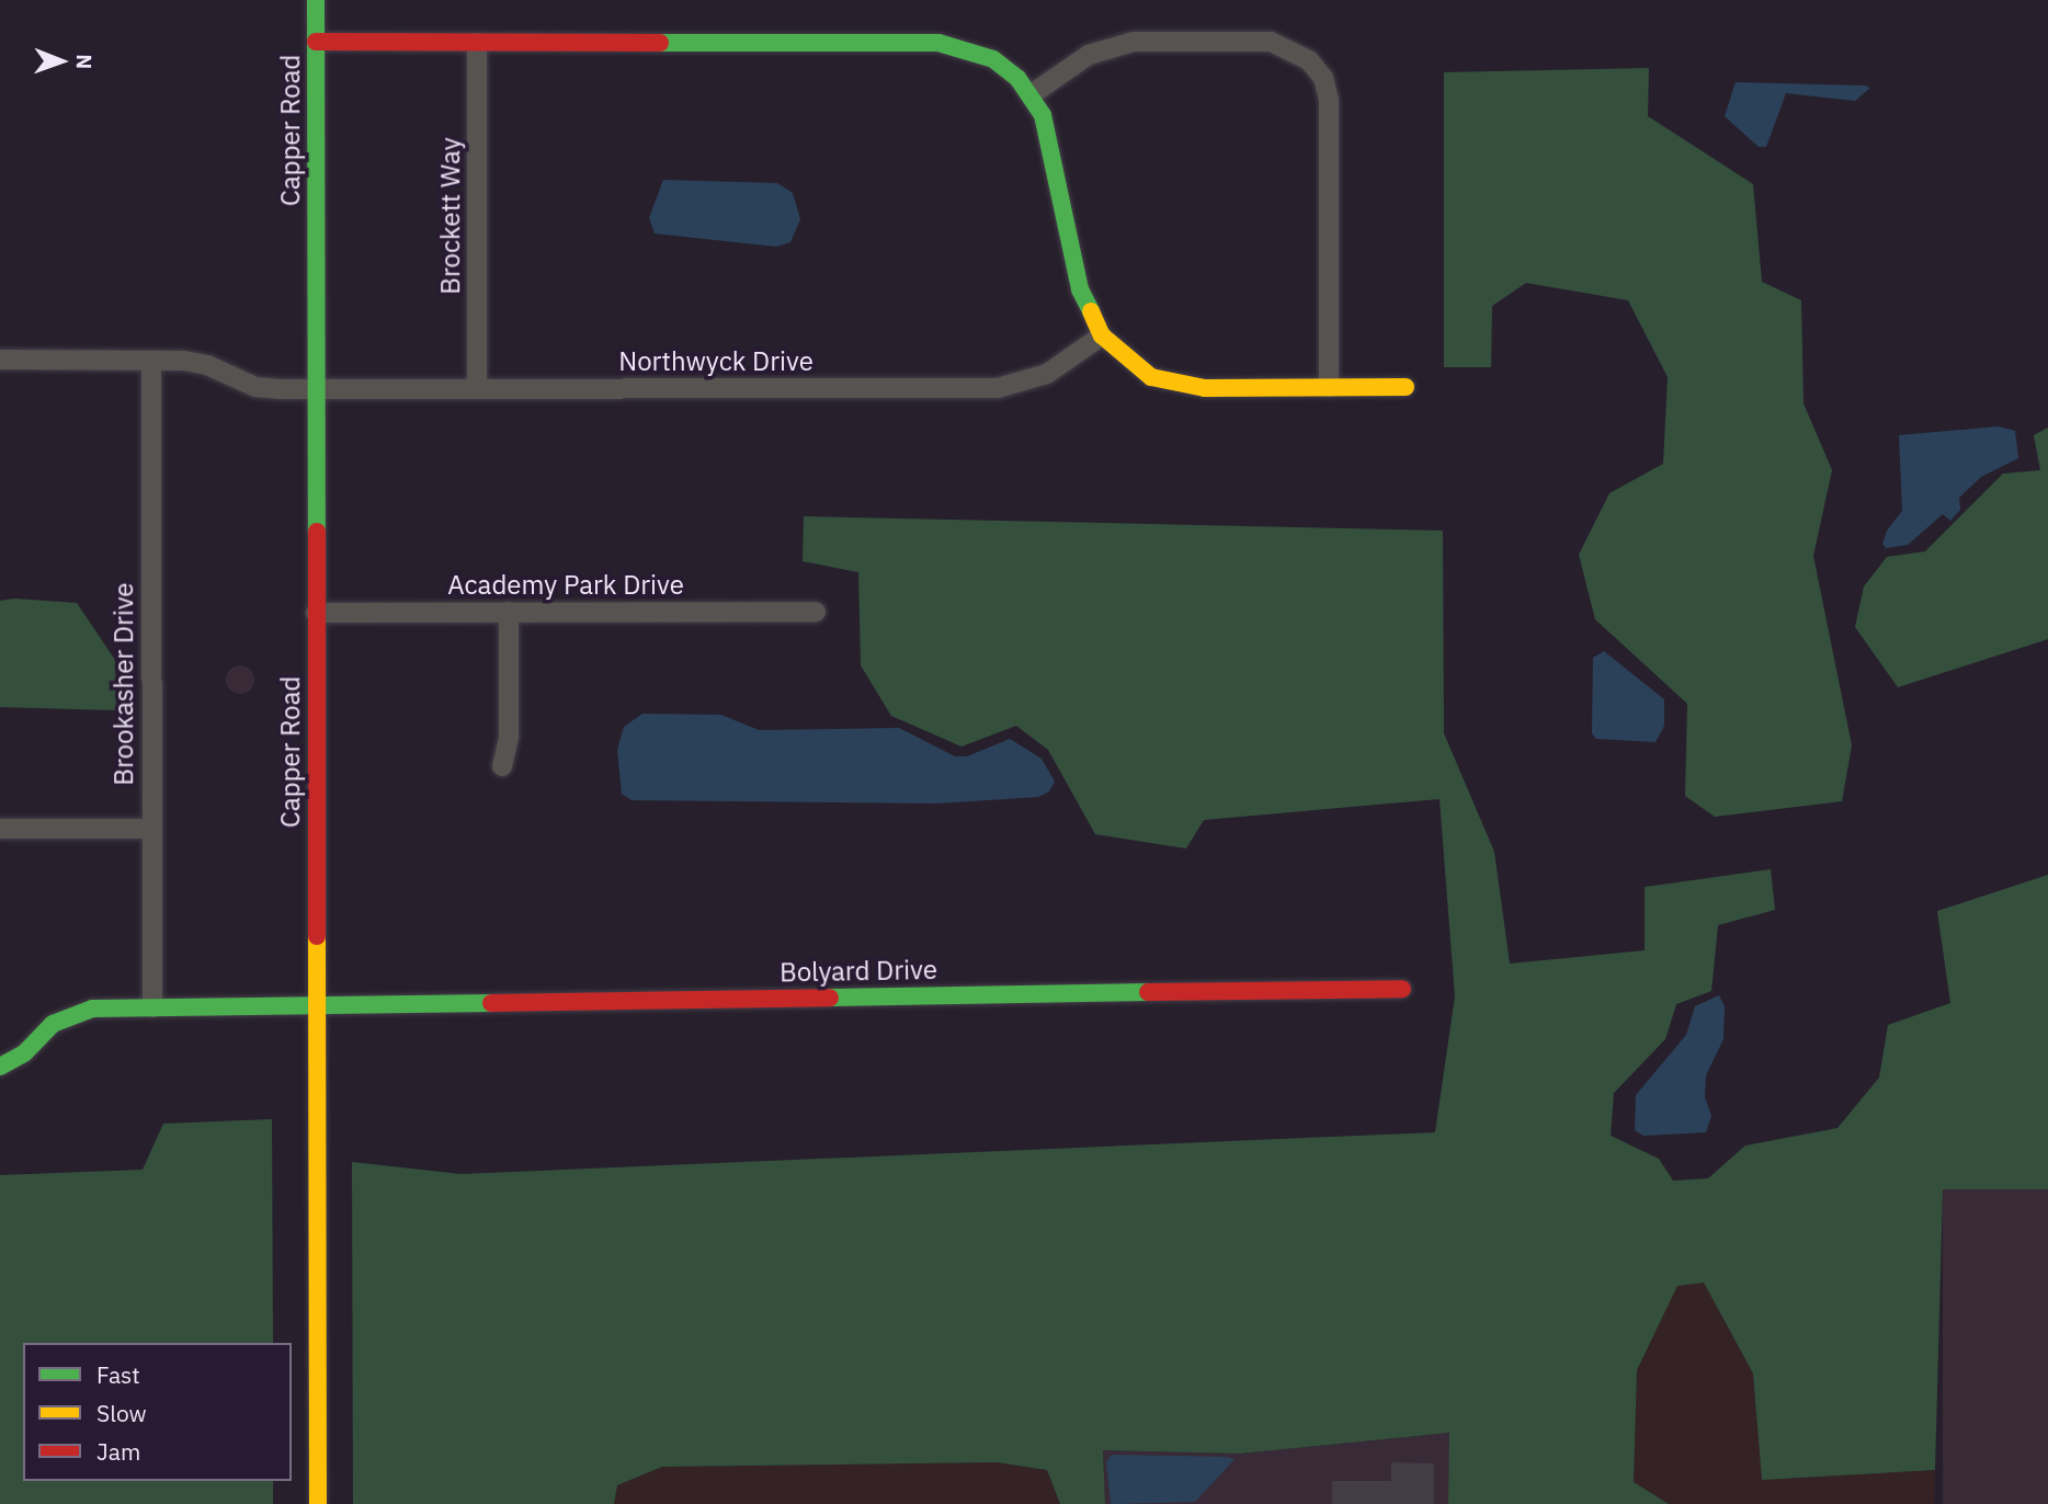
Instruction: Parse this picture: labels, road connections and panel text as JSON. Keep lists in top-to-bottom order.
{
  "streets": {
    "street": [
      "Capper Road",
      "Brockett Way",
      "Northwyck Drive",
      "Academy Park Drive",
      "Brookasher Drive",
      "Bolyard Drive"
    ]
  },
  "crossings": [
    ["Capper Road", "Northwyck Drive"],
    ["Capper Road", "Academy Park Drive"],
    ["Capper Road", "Bolyard Drive"],
    ["Brockett Way", "Northwyck Drive"],
    ["Northwyck Drive", "Brookasher Drive"],
    ["Brookasher Drive", "Bolyard Drive"]
  ],
  "legend": ["Fast", "Slow", "Jam"],
  "north": "right"
}
